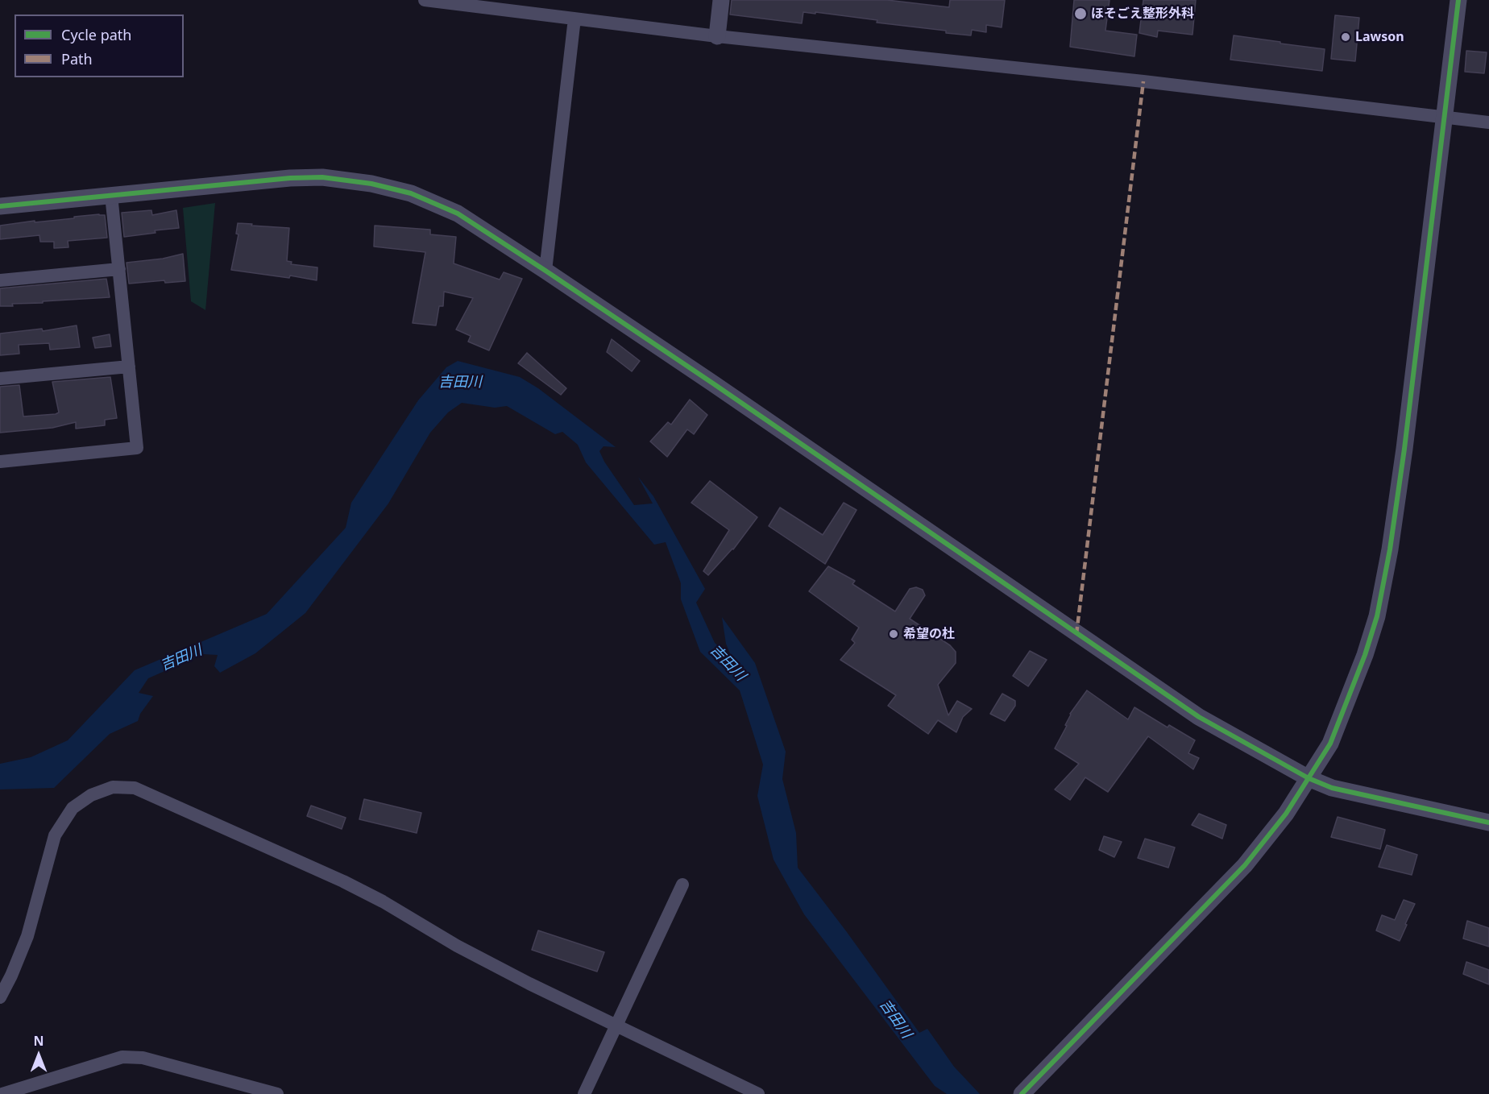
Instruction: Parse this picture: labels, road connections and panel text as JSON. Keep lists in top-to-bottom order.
{
  "water": ["吉田川"],
  "places": ["ほそごえ整形外科", "Lawson", "希望の杜"],
  "legend": ["Cycle path", "Path"],
  "north": "top"
}
